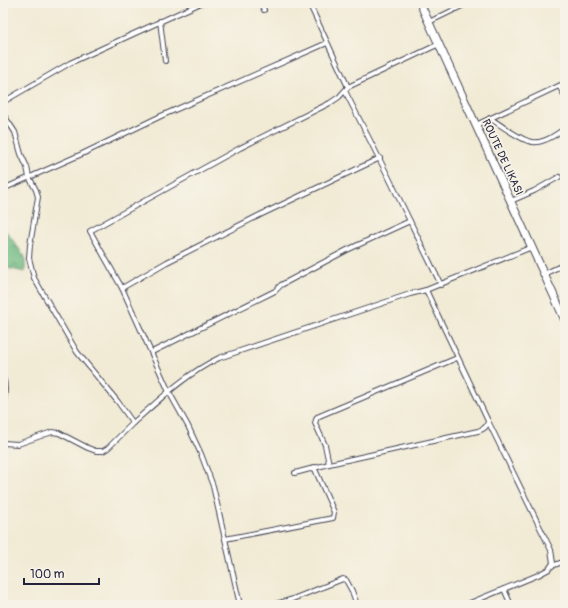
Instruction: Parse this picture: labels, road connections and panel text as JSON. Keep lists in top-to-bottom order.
{
  "streets": {
    "highway": ["ROUTE DE LIKASI"]
  },
  "scale_bar": "100 m"
}
